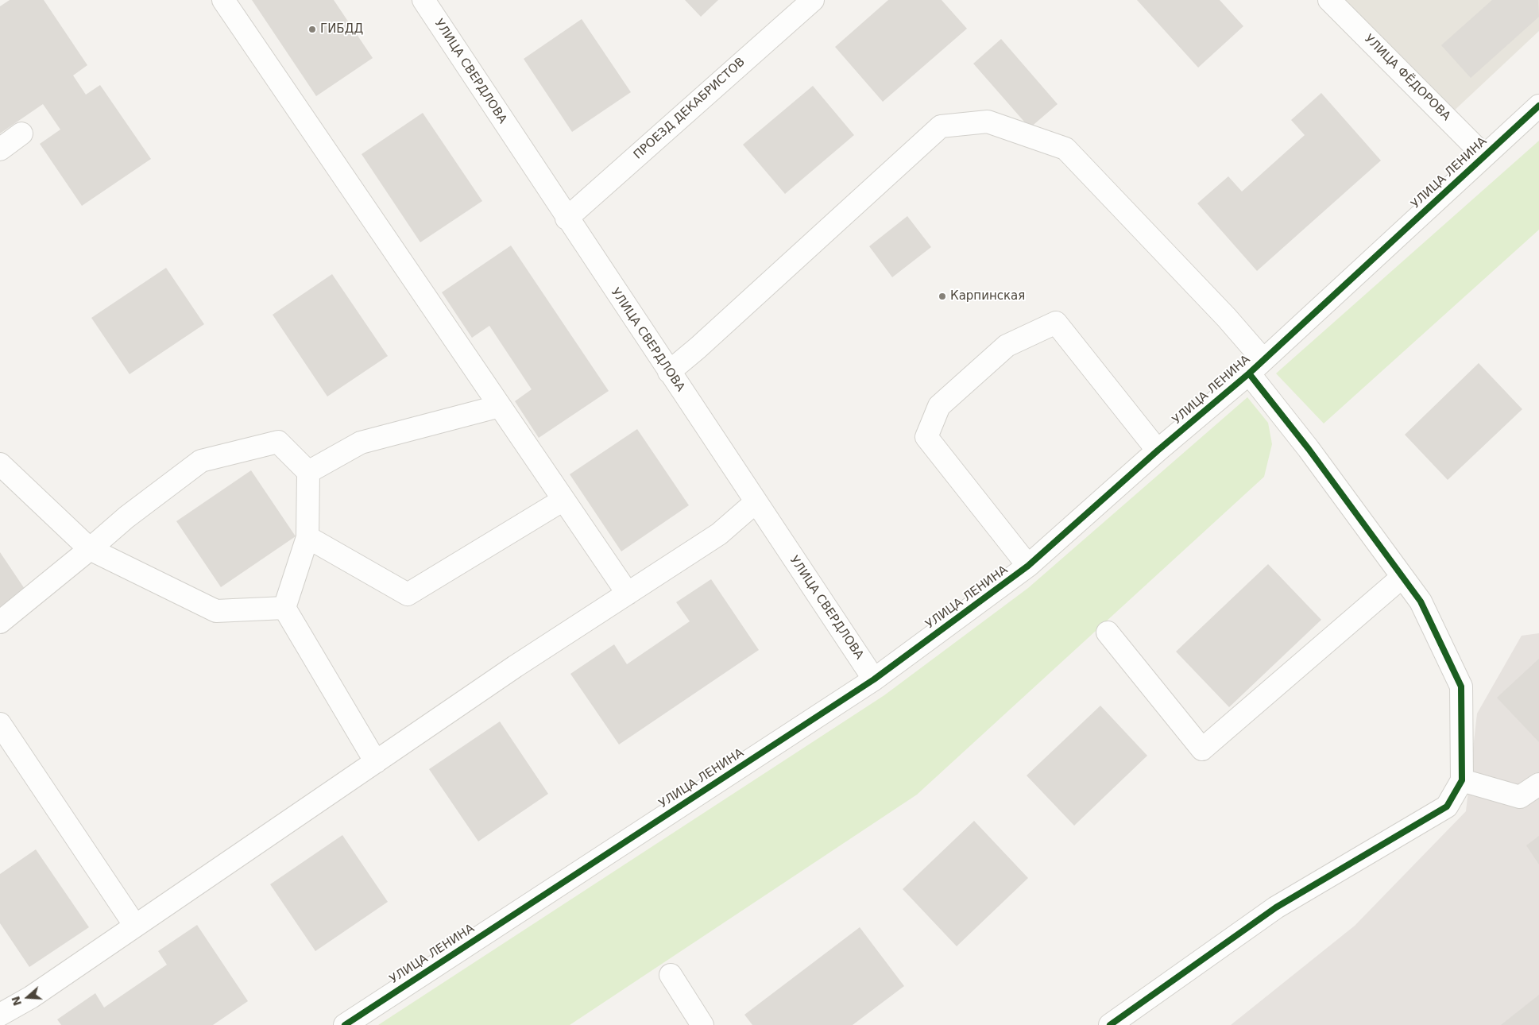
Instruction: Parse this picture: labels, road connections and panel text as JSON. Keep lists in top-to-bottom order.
{
  "streets": {
    "street": [
      "УЛИЦА СВЕРДЛОВА",
      "УЛИЦА ФЁДОРОВА",
      "ПРОЕЗД ДЕКАБРИСТОВ",
      "УЛИЦА ЛЕНИНА"
    ]
  },
  "crossings": [
    ["УЛИЦА СВЕРДЛОВА", "ПРОЕЗД ДЕКАБРИСТОВ"],
    ["УЛИЦА СВЕРДЛОВА", "УЛИЦА ЛЕНИНА"],
    ["УЛИЦА ФЁДОРОВА", "УЛИЦА ЛЕНИНА"]
  ],
  "places": ["ГИБДД", "Карпинская"],
  "north": "left"
}
